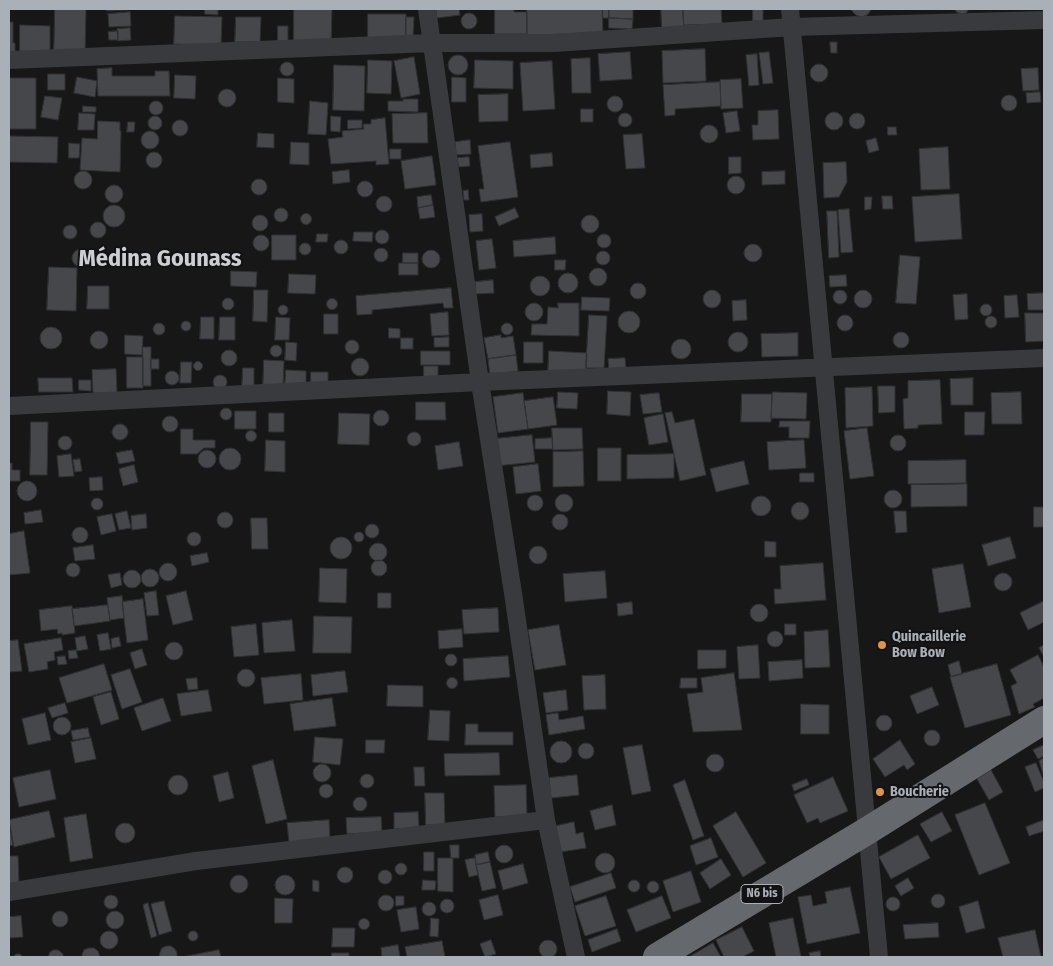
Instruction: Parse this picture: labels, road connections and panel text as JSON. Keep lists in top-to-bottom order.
{
  "streets": {
    "highway": ["N6 bis"]
  },
  "districts": ["Médina Gounass"],
  "places": ["Quincaillerie Bow Bow", "Boucherie"]
}
